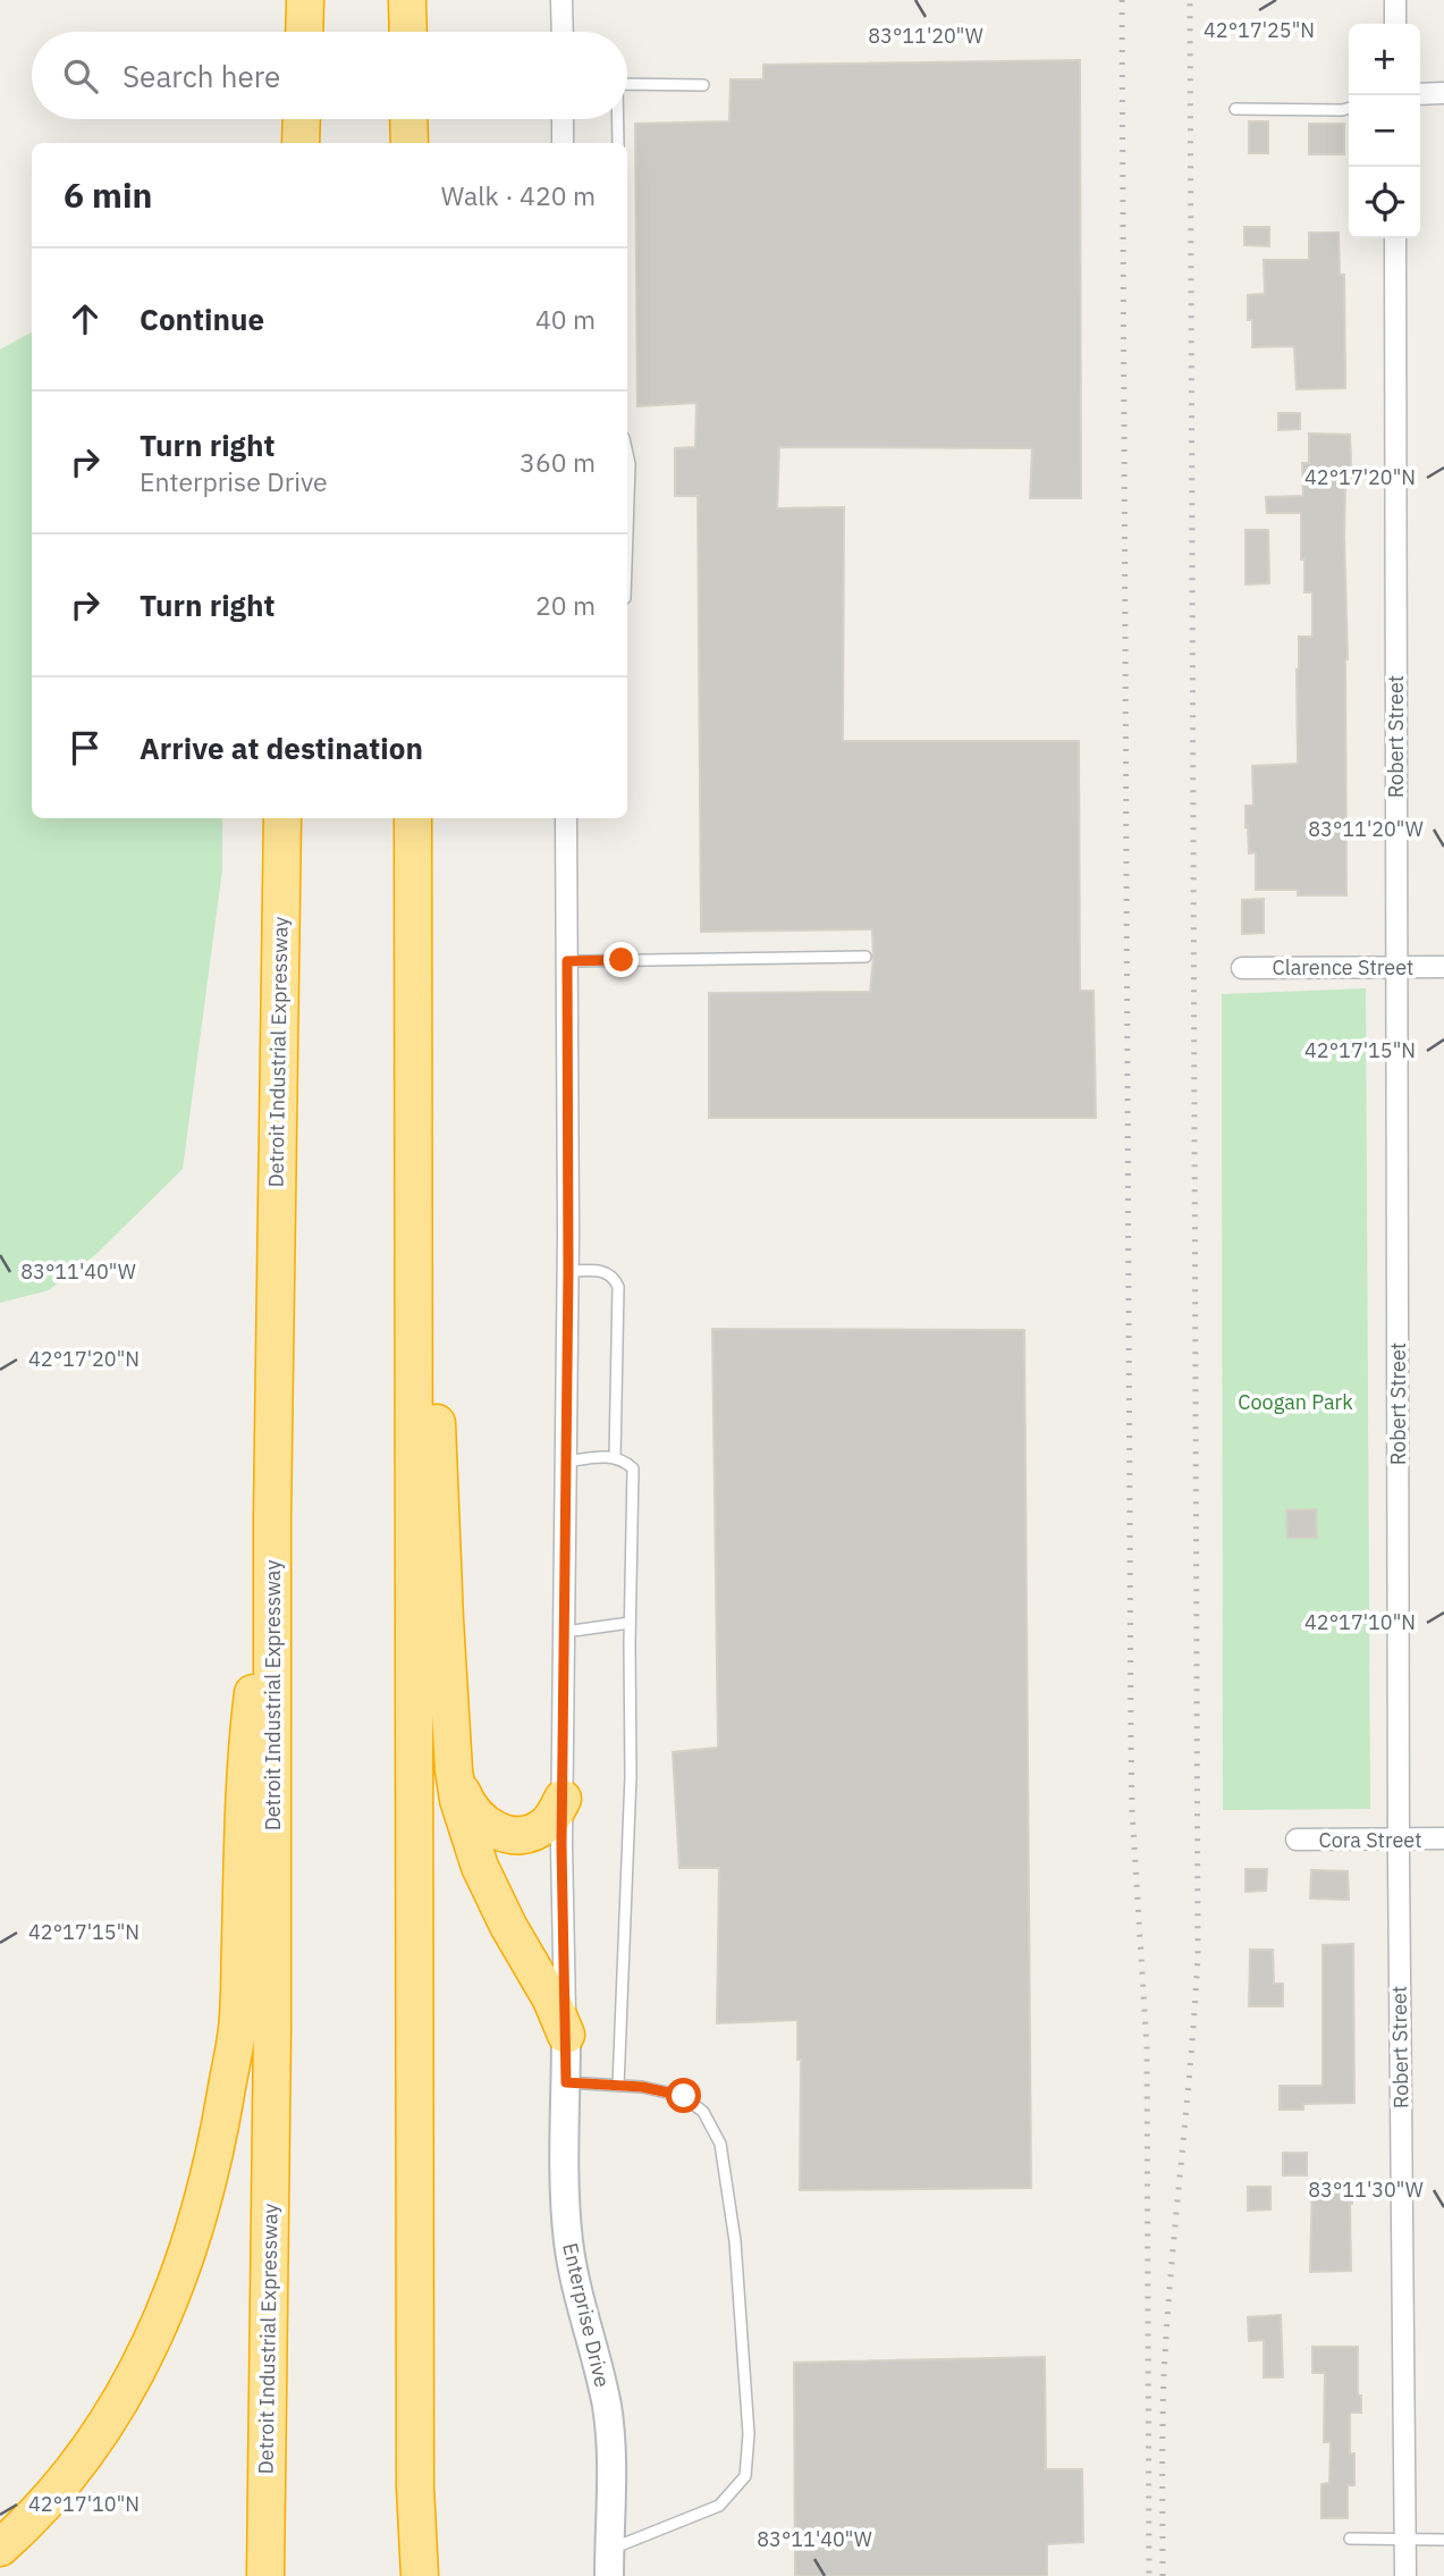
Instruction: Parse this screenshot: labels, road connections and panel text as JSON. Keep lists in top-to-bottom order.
{
  "streets": {
    "highway": ["Detroit Industrial Expressway"],
    "main road": ["Enterprise Drive"],
    "street": ["Robert Street", "Clarence Street", "Cora Street"]
  },
  "crossings": [
    ["Robert Street", "Clarence Street"],
    ["Robert Street", "Cora Street"]
  ],
  "parks": ["Coogan Park"],
  "page": {
    "map_buttons": ["+", "−"],
    "search": "Search here",
    "heading": ["6 min", "Walk · 420 m"],
    "list": [
      ["Continue", "40 m"],
      ["Turn right", "Enterprise Drive", "360 m"],
      ["Turn right", "20 m"],
      "Arrive at destination"
    ]
  },
  "coordinates": [
    "42°17'25\"N",
    "83°11'20\"W",
    "42°17'20\"N",
    "42°17'15\"N",
    "83°11'40\"W",
    "42°17'10\"N",
    "83°11'30\"W"
  ]
}
